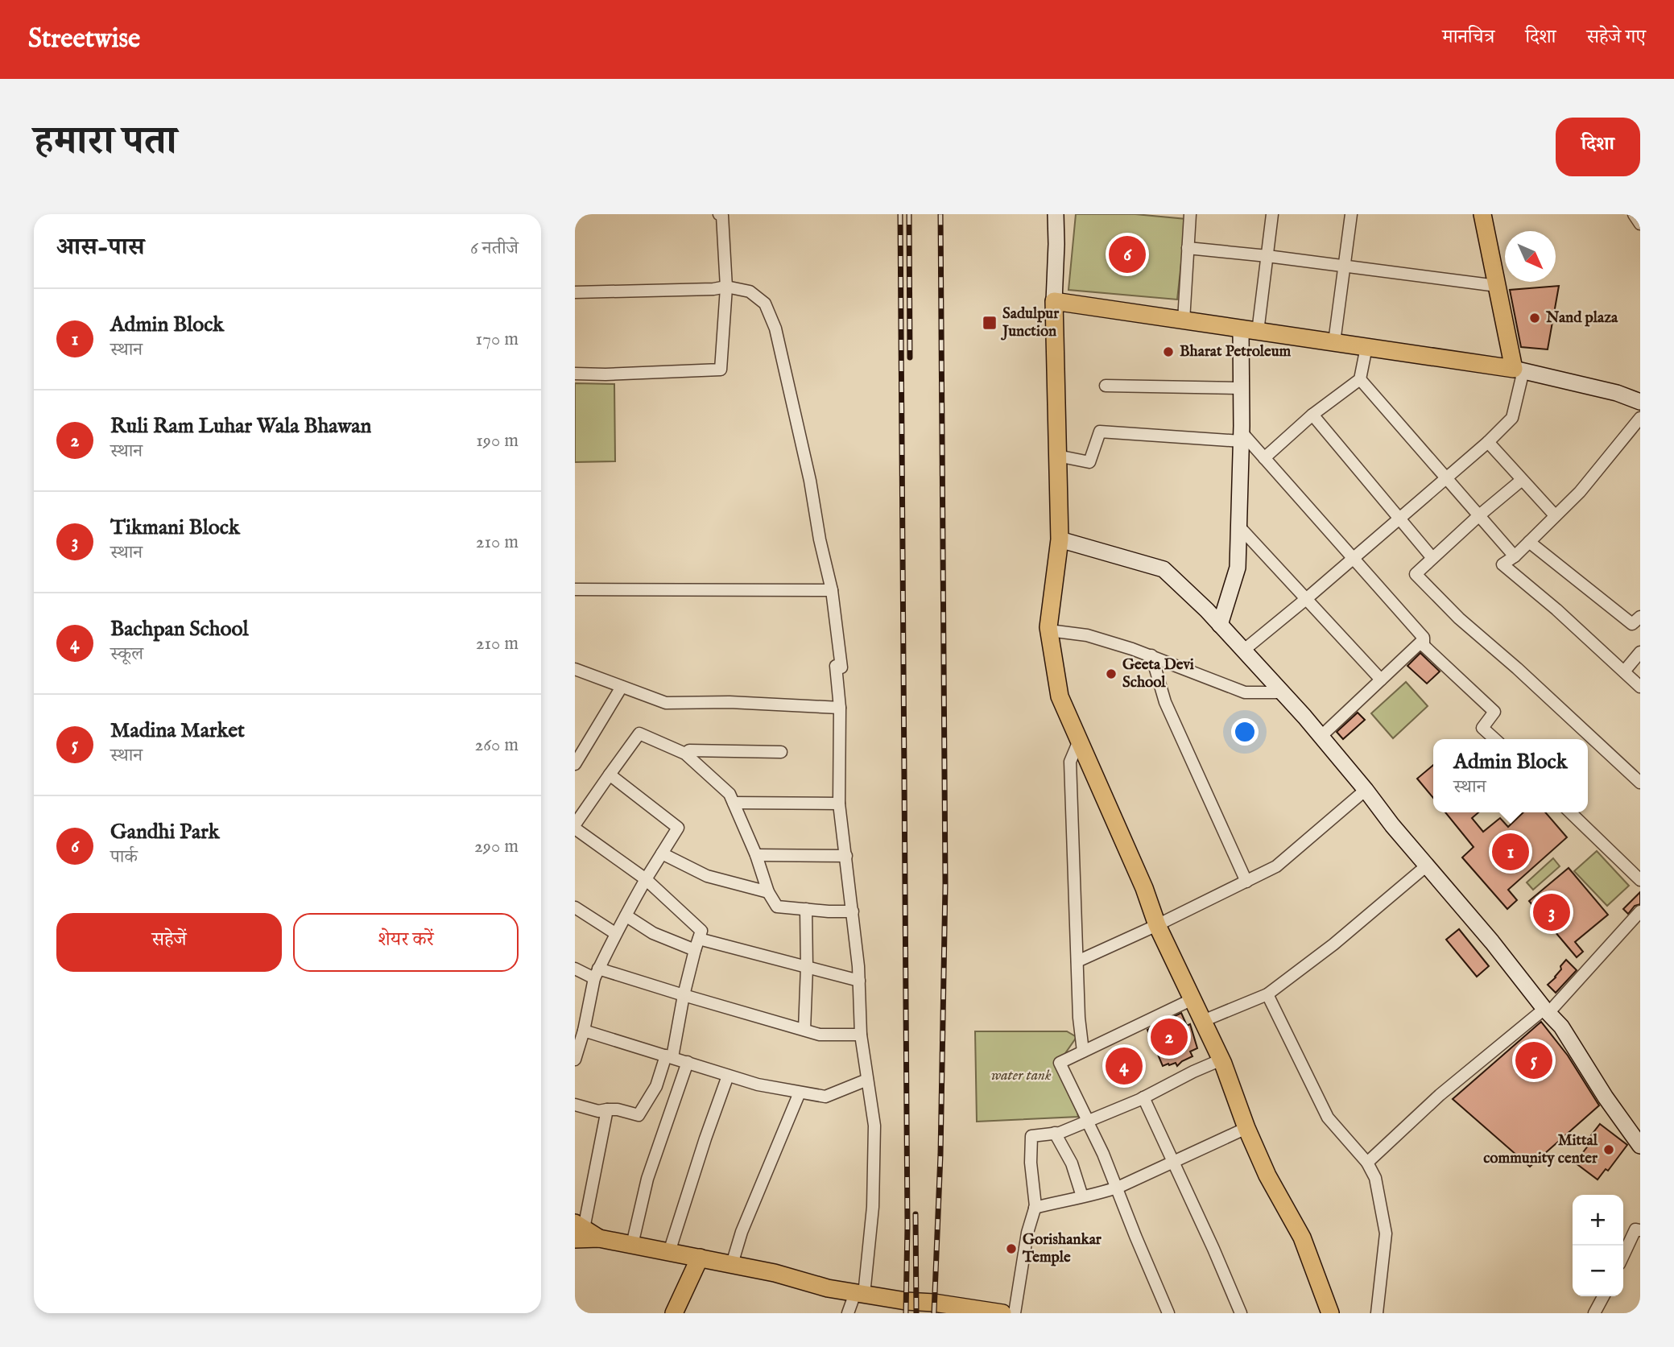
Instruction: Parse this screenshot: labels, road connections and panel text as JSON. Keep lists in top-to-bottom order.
{
  "parks": ["water tank"],
  "places": {
    "other": [
      "Nand plaza",
      "Bharat Petroleum",
      "Geeta Devi School",
      "Mittal community center",
      "Gorishankar Temple"
    ],
    "transit": ["Sadulpur Junction"]
  },
  "north": "bottom right",
  "page": {
    "header": "Streetwise",
    "nav": ["मानचित्र", "दिशा", "सहेजे गए"],
    "title": "हमारा पता",
    "buttons": [
      "दिशा",
      ["सहेजें", "शेयर करें"]
    ],
    "heading": ["आस-पास", "6 नतीजे"],
    "pins": [
      "6",
      "1",
      "3",
      "2",
      "5",
      "4"
    ],
    "list": [
      {
        "mark": "1",
        "name": "Admin Block",
        "note": "स्थान",
        "value": "170 m"
      },
      {
        "mark": "2",
        "name": "Ruli Ram Luhar Wala Bhawan",
        "note": "स्थान",
        "value": "190 m"
      },
      {
        "mark": "3",
        "name": "Tikmani Block",
        "note": "स्थान",
        "value": "210 m"
      },
      {
        "mark": "4",
        "name": "Bachpan School",
        "note": "स्कूल",
        "value": "210 m"
      },
      {
        "mark": "5",
        "name": "Madina Market",
        "note": "स्थान",
        "value": "260 m"
      },
      {
        "mark": "6",
        "name": "Gandhi Park",
        "note": "पार्क",
        "value": "290 m"
      }
    ],
    "popup": ["Admin Block", "स्थान"],
    "map_buttons": ["+", "−"]
  }
}
